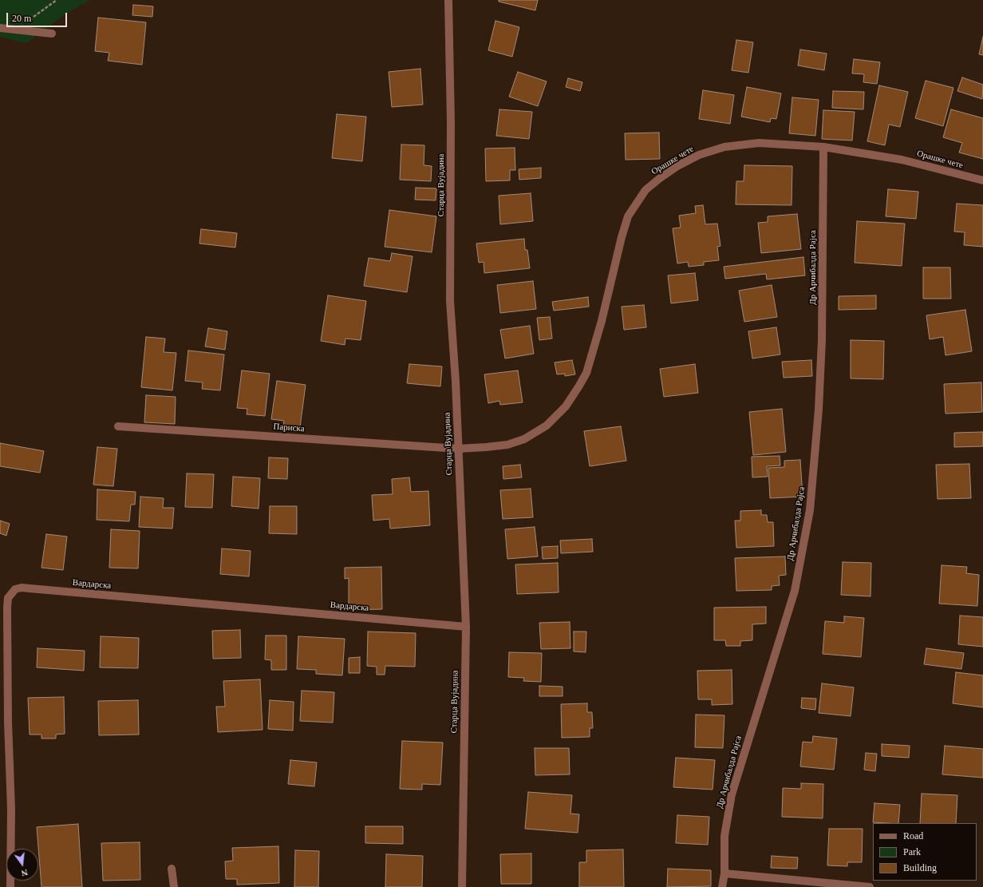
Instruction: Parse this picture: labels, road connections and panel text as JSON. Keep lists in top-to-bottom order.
{
  "streets": {
    "street": [
      "Орашке чете",
      "Старца Вујадина",
      "Др Арчибалда Рајса",
      "Париска",
      "Вардарска"
    ]
  },
  "crossings": [
    ["Орашке чете", "Старца Вујадина"],
    ["Орашке чете", "Др Арчибалда Рајса"],
    ["Орашке чете", "Париска"],
    ["Старца Вујадина", "Париска"],
    ["Старца Вујадина", "Вардарска"]
  ],
  "legend": ["Road", "Park", "Building"],
  "scale_bar": "20 m",
  "north": "bottom"
}
